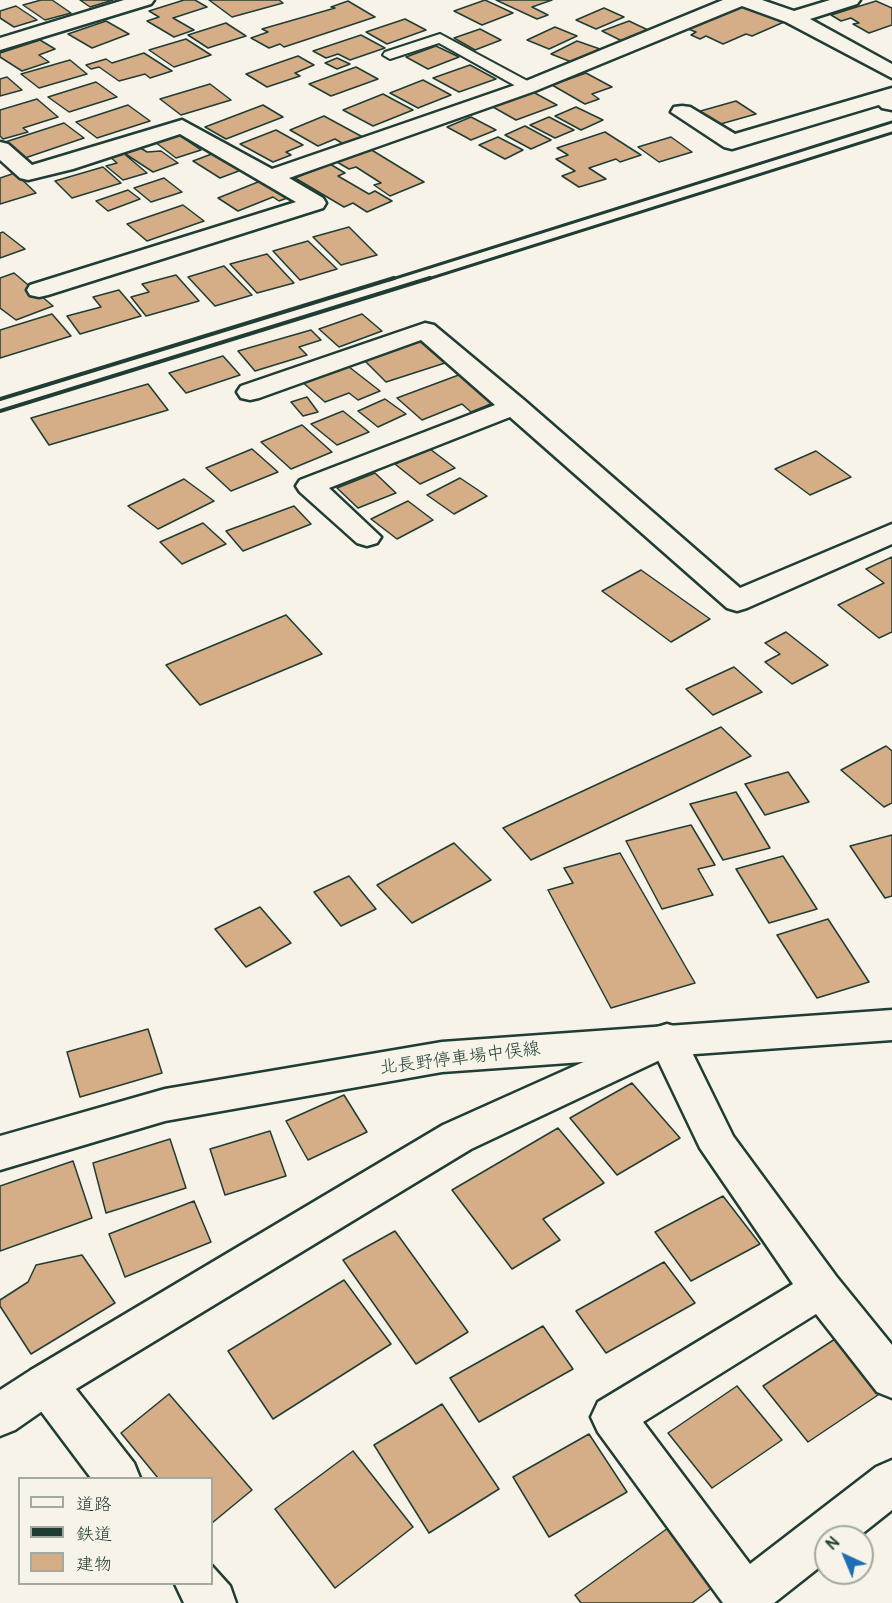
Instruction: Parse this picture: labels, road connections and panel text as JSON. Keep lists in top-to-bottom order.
{
  "streets": {
    "street": ["北長野停車場中俣線"]
  },
  "legend": ["道路", "鉄道", "建物"],
  "north": "top left"
}
